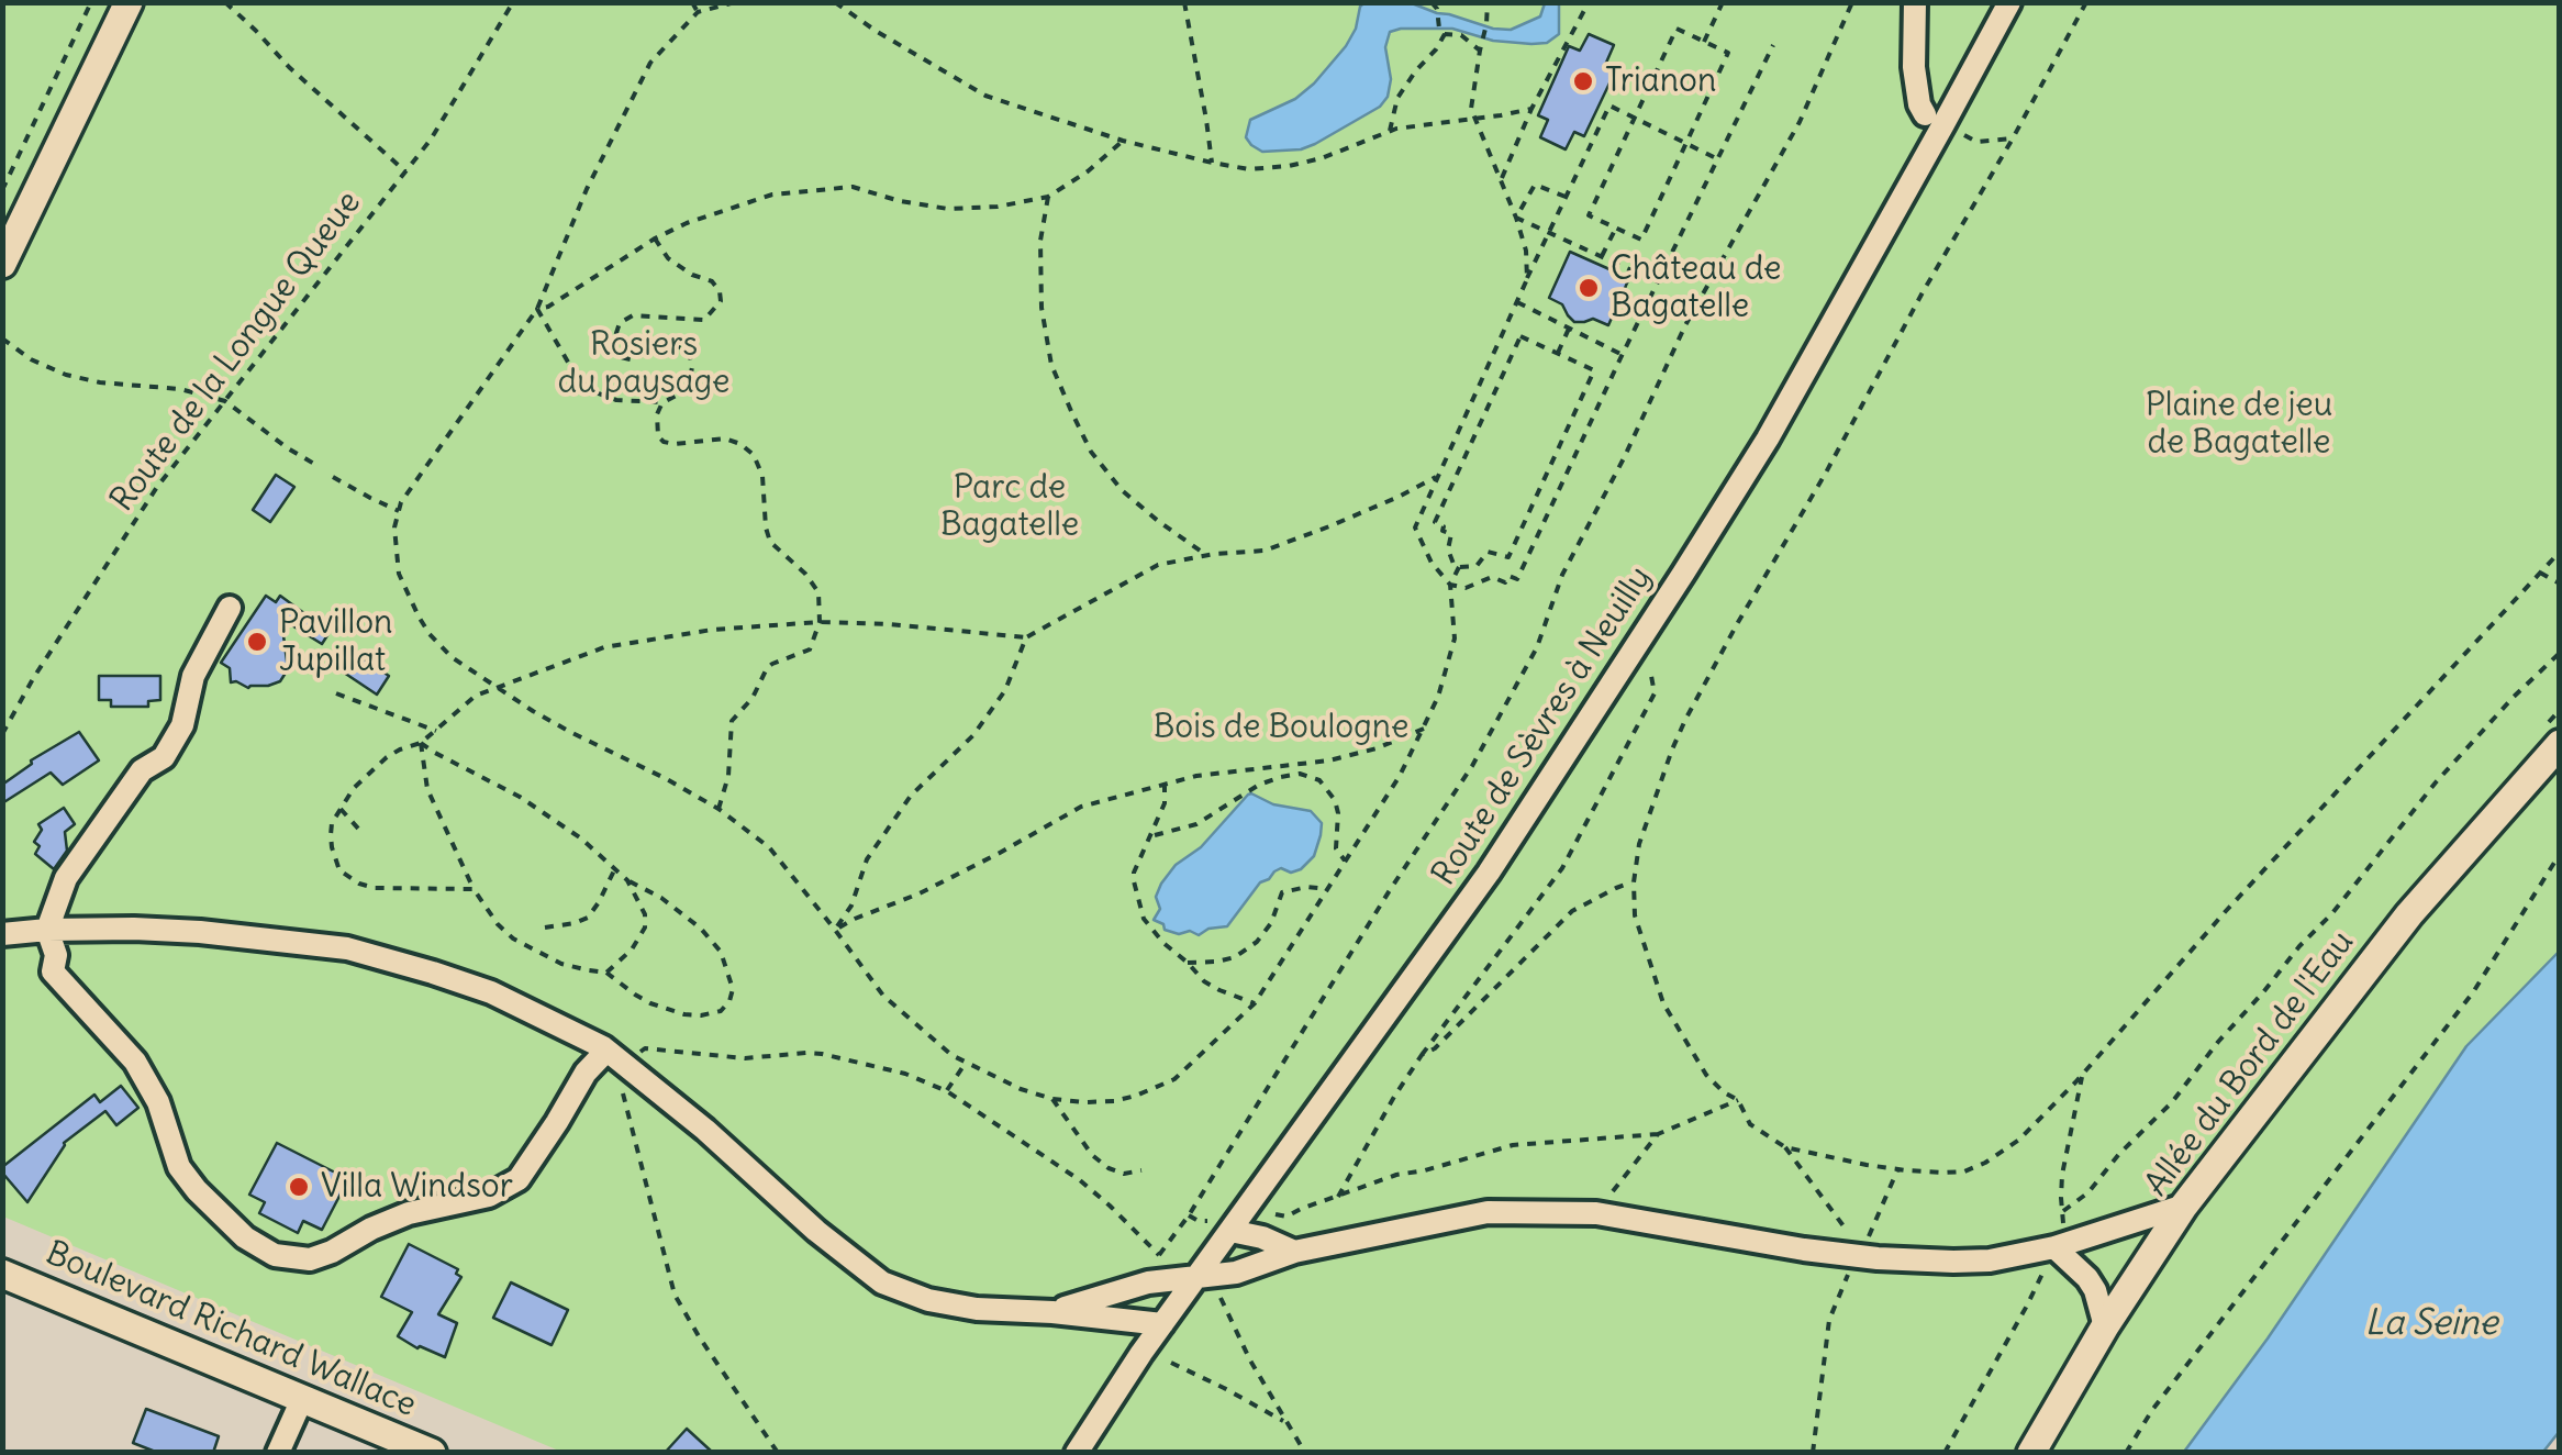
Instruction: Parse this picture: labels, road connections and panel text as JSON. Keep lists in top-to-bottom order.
{
  "streets": {
    "main road": ["Allée du Bord de l'Eau", "Boulevard Richard Wallace"],
    "street": ["Route de Sèvres à Neuilly"],
    "path": ["Route de la Longue Queue"]
  },
  "water": ["La Seine"],
  "parks": [
    "Rosiers du paysage",
    "Plaine de jeu de Bagatelle",
    "Parc de Bagatelle",
    "Bois de Boulogne"
  ],
  "places": [
    "Trianon",
    "Château de Bagatelle",
    "Pavillon Jupillat",
    "Villa Windsor"
  ]
}
